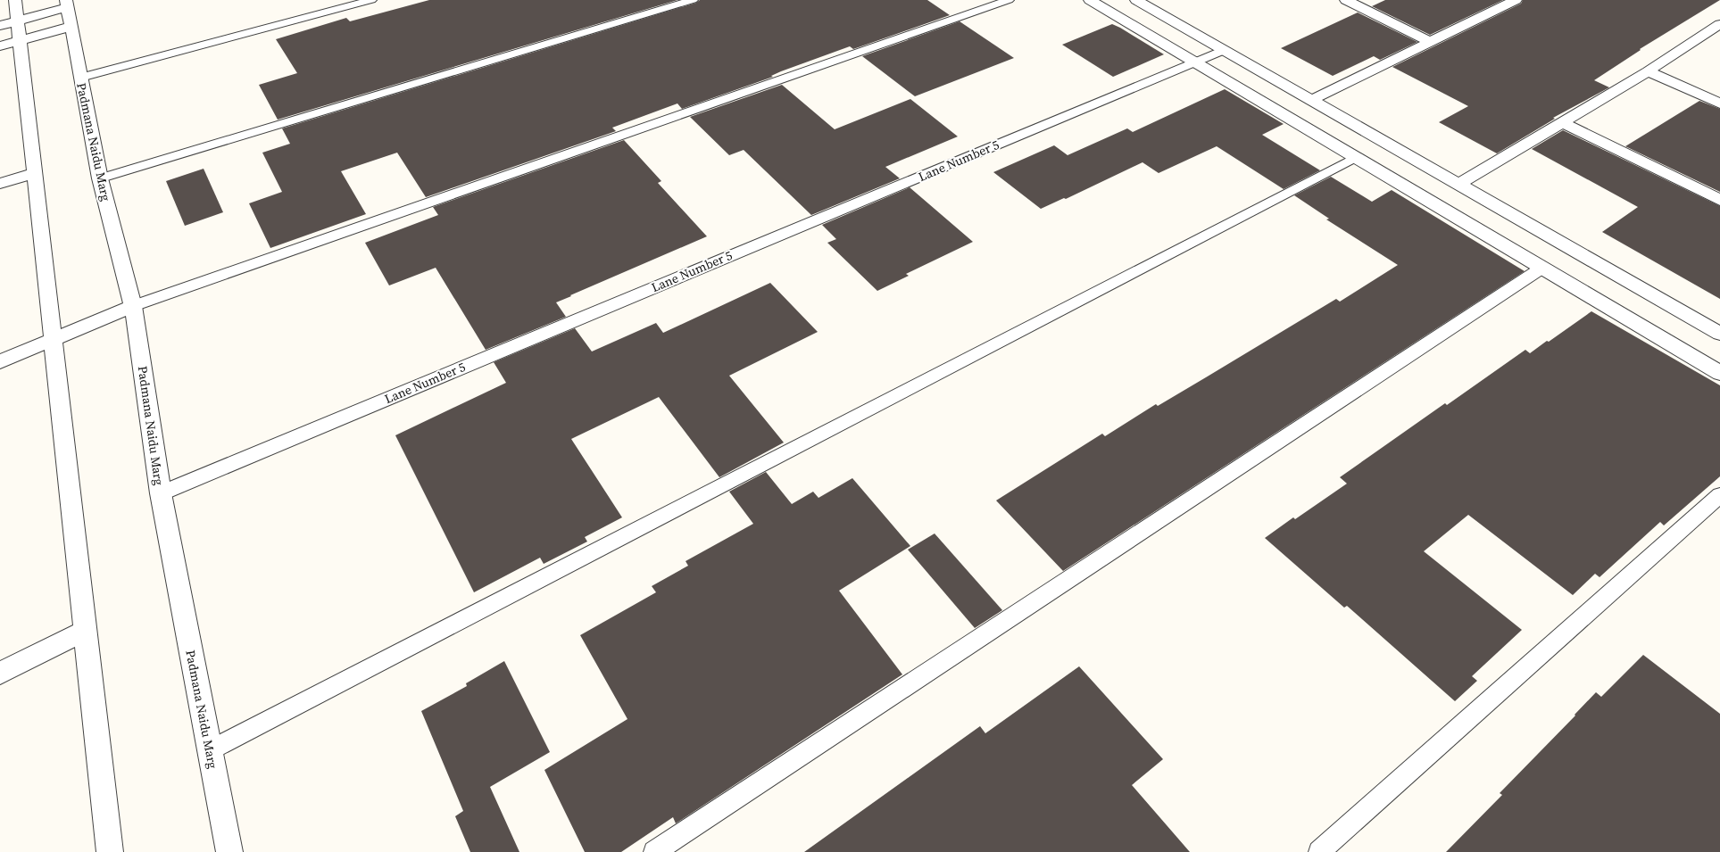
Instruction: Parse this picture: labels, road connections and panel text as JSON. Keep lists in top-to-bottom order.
{
  "streets": {
    "street": ["Padmana Naidu Marg"],
    "lane": ["Lane Number 5"]
  },
  "crossings": [
    ["Padmana Naidu Marg", "Lane Number 5"]
  ]
}
